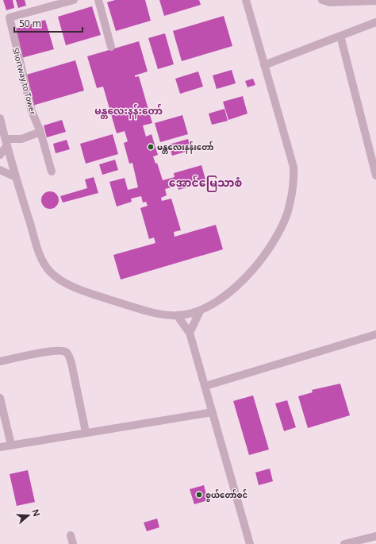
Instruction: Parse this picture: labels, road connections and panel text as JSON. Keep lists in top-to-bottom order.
{
  "streets": {
    "street": ["Shortway to Tower"]
  },
  "districts": ["မန္တလေးနန်းတော်", "အောင်မြေသာစံ"],
  "places": ["မန္တလေးနန်းတော်", "စွယ်တော်စင်"],
  "scale_bar": "50 m",
  "north": "right"
}
